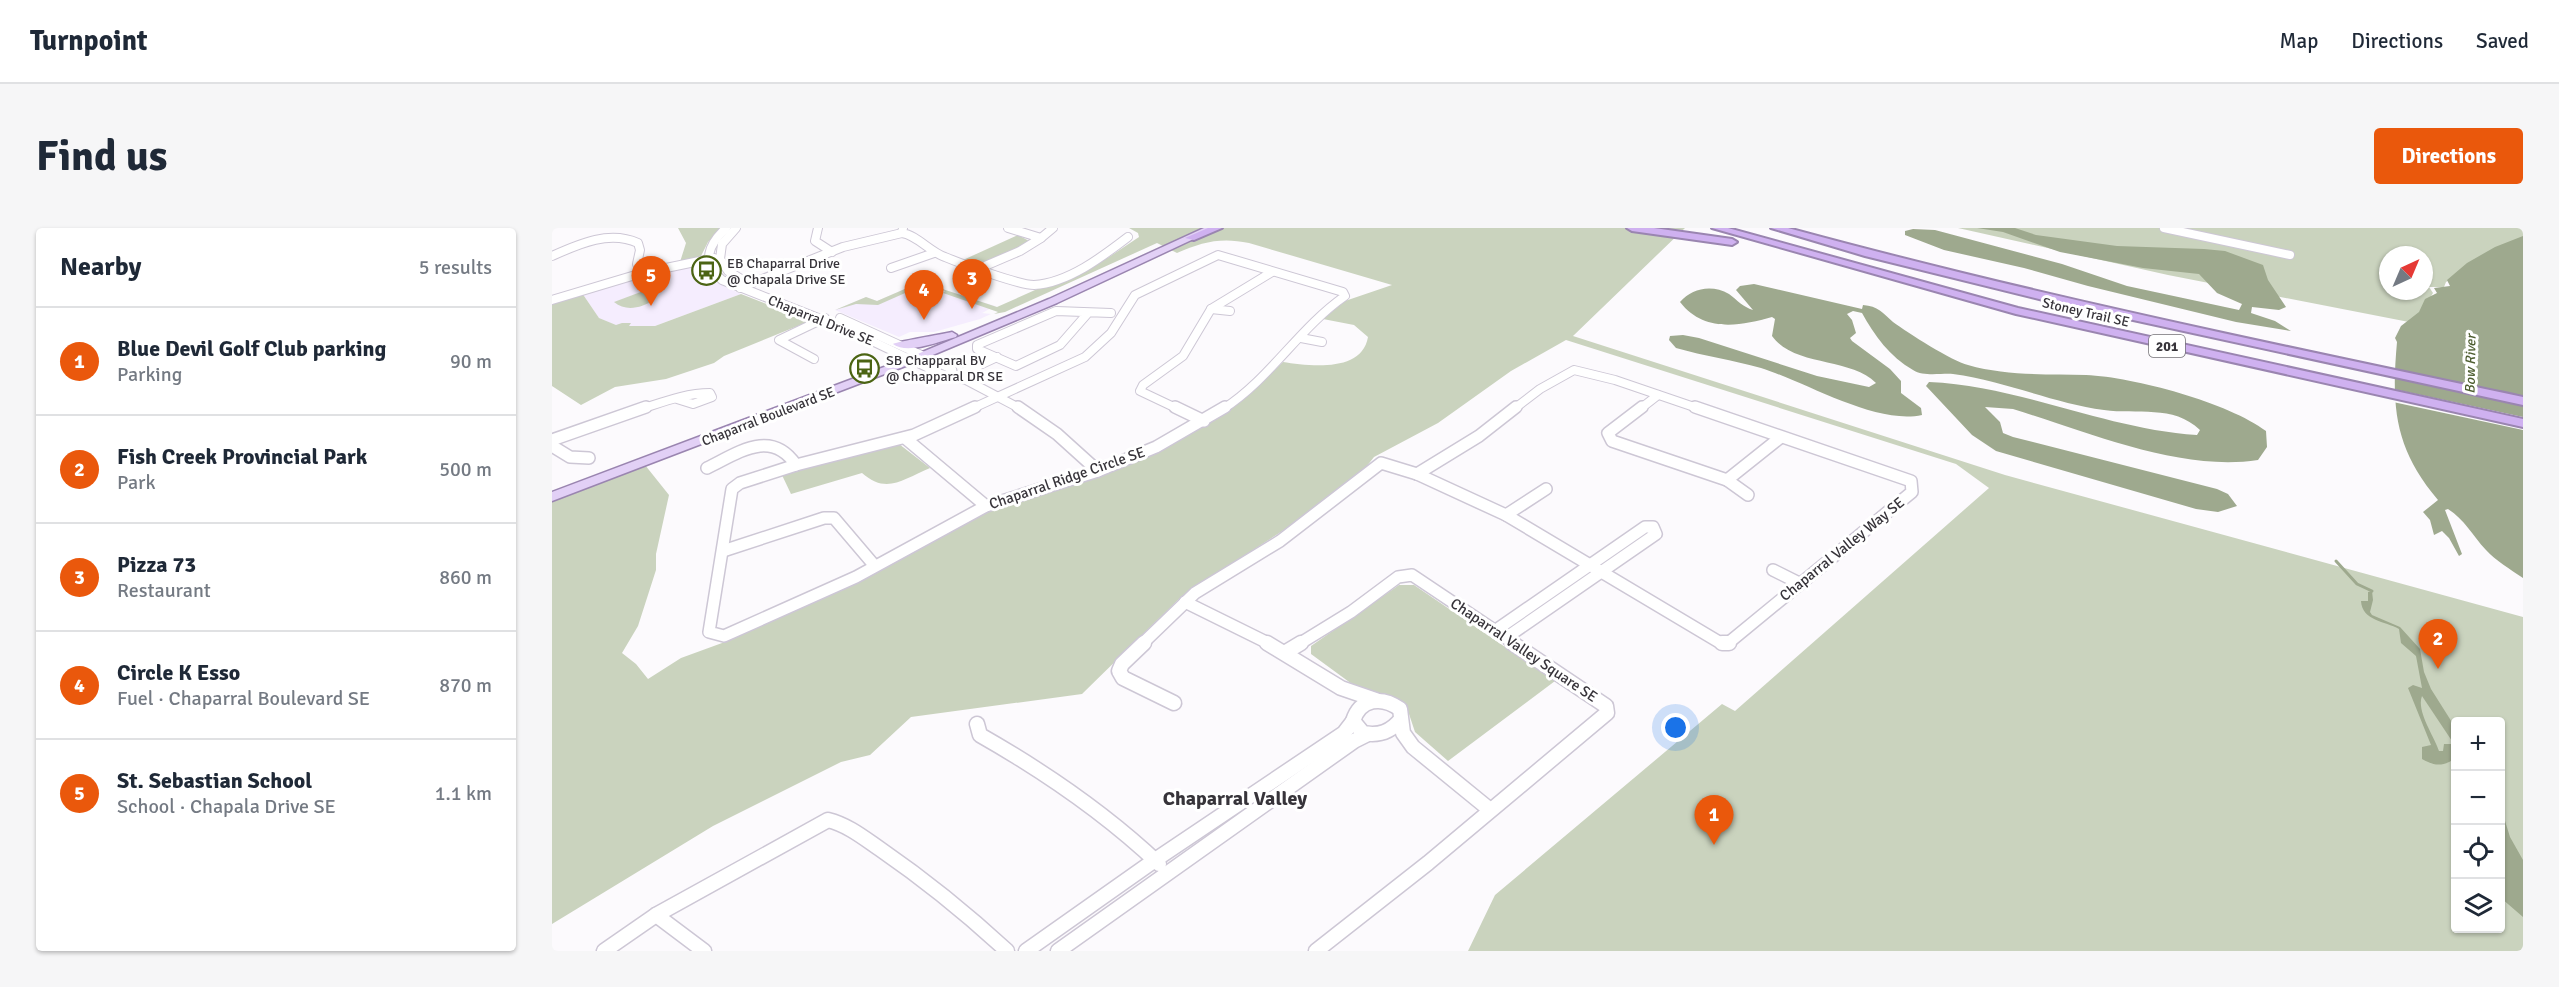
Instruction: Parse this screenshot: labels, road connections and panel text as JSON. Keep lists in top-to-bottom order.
{
  "streets": {
    "highway": ["Stoney Trail SE", "201"],
    "main road": ["Chaparral Boulevard SE"],
    "street": [
      "Chaparral Drive SE",
      "Chaparral Ridge Circle SE",
      "Chaparral Valley Way SE",
      "Chaparral Valley Square SE"
    ]
  },
  "crossings": [
    ["Chaparral Drive SE", "Chaparral Boulevard SE"]
  ],
  "districts": ["Chaparral Valley"],
  "water": ["Bow River"],
  "places": {
    "bus stop": ["EB Chaparral Drive @ Chapala Drive SE", "SB Chapparal BV @ Chapparal DR SE"]
  },
  "north": "top right",
  "page": {
    "header": "Turnpoint",
    "nav": ["Map", "Directions", "Saved"],
    "buttons": "Directions",
    "title": "Find us",
    "heading": ["Nearby", "5 results"],
    "pins": [
      "5",
      "3",
      "4",
      "2",
      "1"
    ],
    "list": [
      {
        "mark": "1",
        "name": "Blue Devil Golf Club parking",
        "note": "Parking",
        "value": "90 m"
      },
      {
        "mark": "2",
        "name": "Fish Creek Provincial Park",
        "note": "Park",
        "value": "500 m"
      },
      {
        "mark": "3",
        "name": "Pizza 73",
        "note": "Restaurant",
        "value": "860 m"
      },
      {
        "mark": "4",
        "name": "Circle K Esso",
        "note": "Fuel · Chaparral Boulevard SE",
        "value": "870 m"
      },
      {
        "mark": "5",
        "name": "St. Sebastian School",
        "note": "School · Chapala Drive SE",
        "value": "1.1 km"
      }
    ],
    "map_buttons": ["+", "−"]
  }
}
